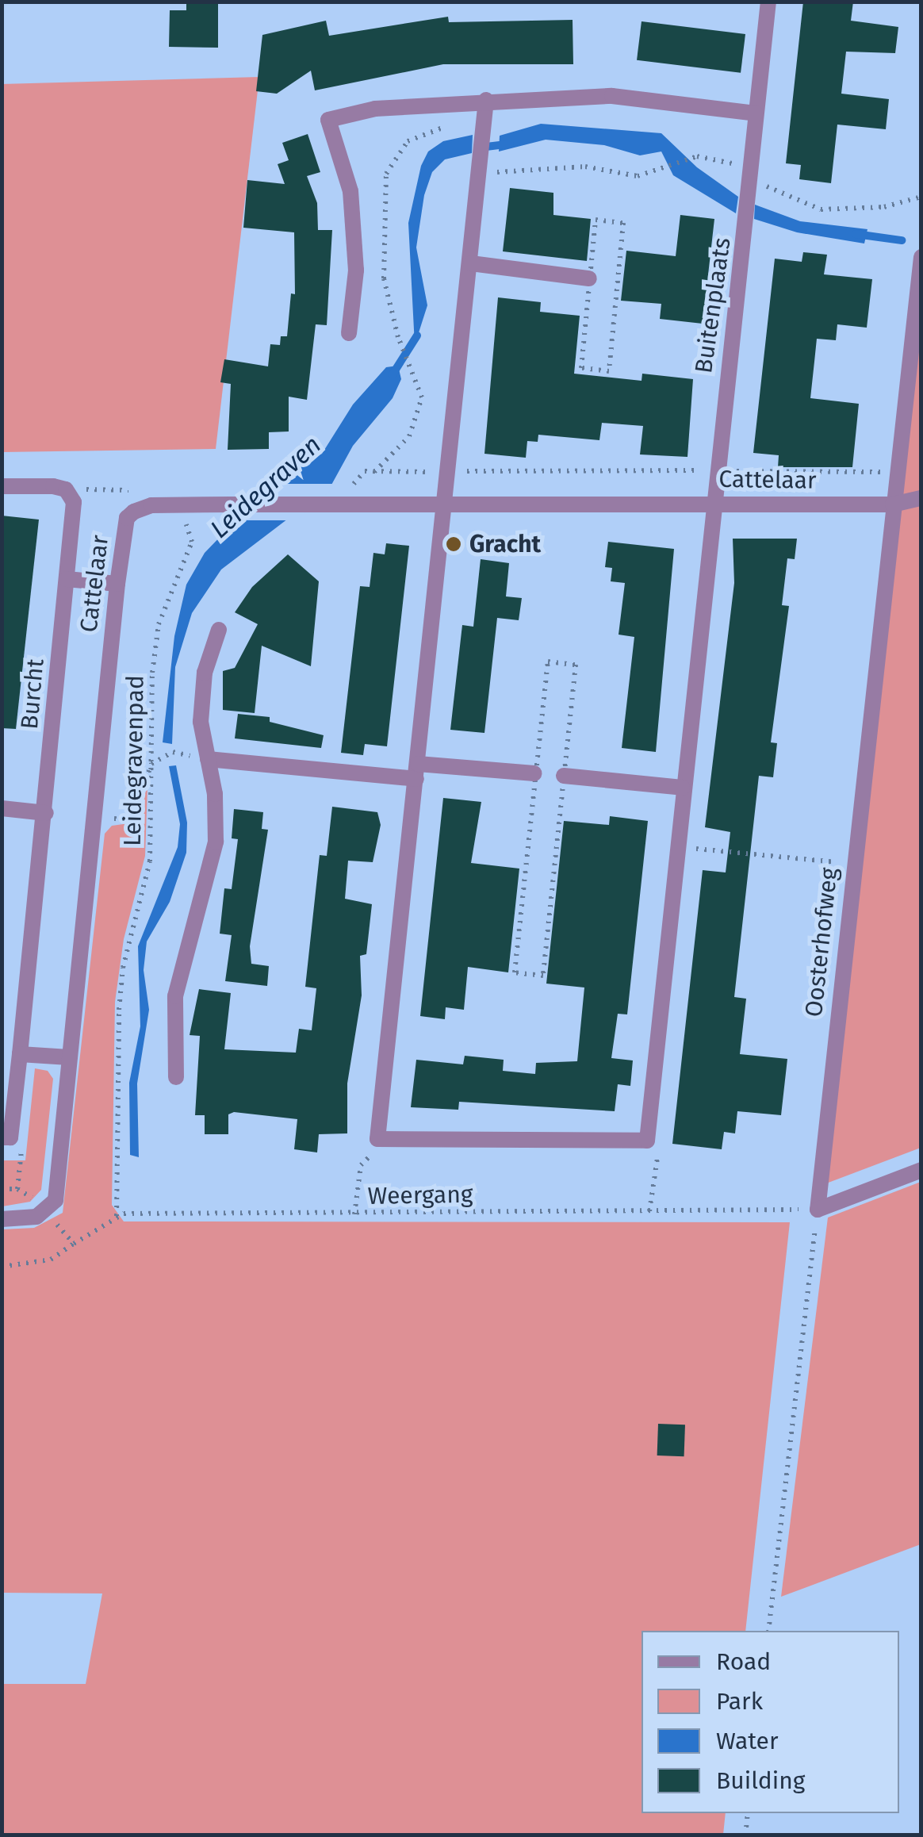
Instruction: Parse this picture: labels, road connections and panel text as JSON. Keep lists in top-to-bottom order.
{
  "streets": {
    "street": [
      "Buitenplaats",
      "Cattelaar",
      "Burcht",
      "Oosterhofweg"
    ],
    "path": ["Leidegravenpad", "Weergang"]
  },
  "crossings": [
    ["Buitenplaats", "Cattelaar"],
    ["Cattelaar", "Leidegravenpad"],
    ["Cattelaar", "Oosterhofweg"],
    ["Leidegravenpad", "Weergang"],
    ["Oosterhofweg", "Weergang"]
  ],
  "water": ["Leidegraven"],
  "places": ["Gracht"],
  "legend": [
    "Road",
    "Park",
    "Water",
    "Building"
  ]
}
